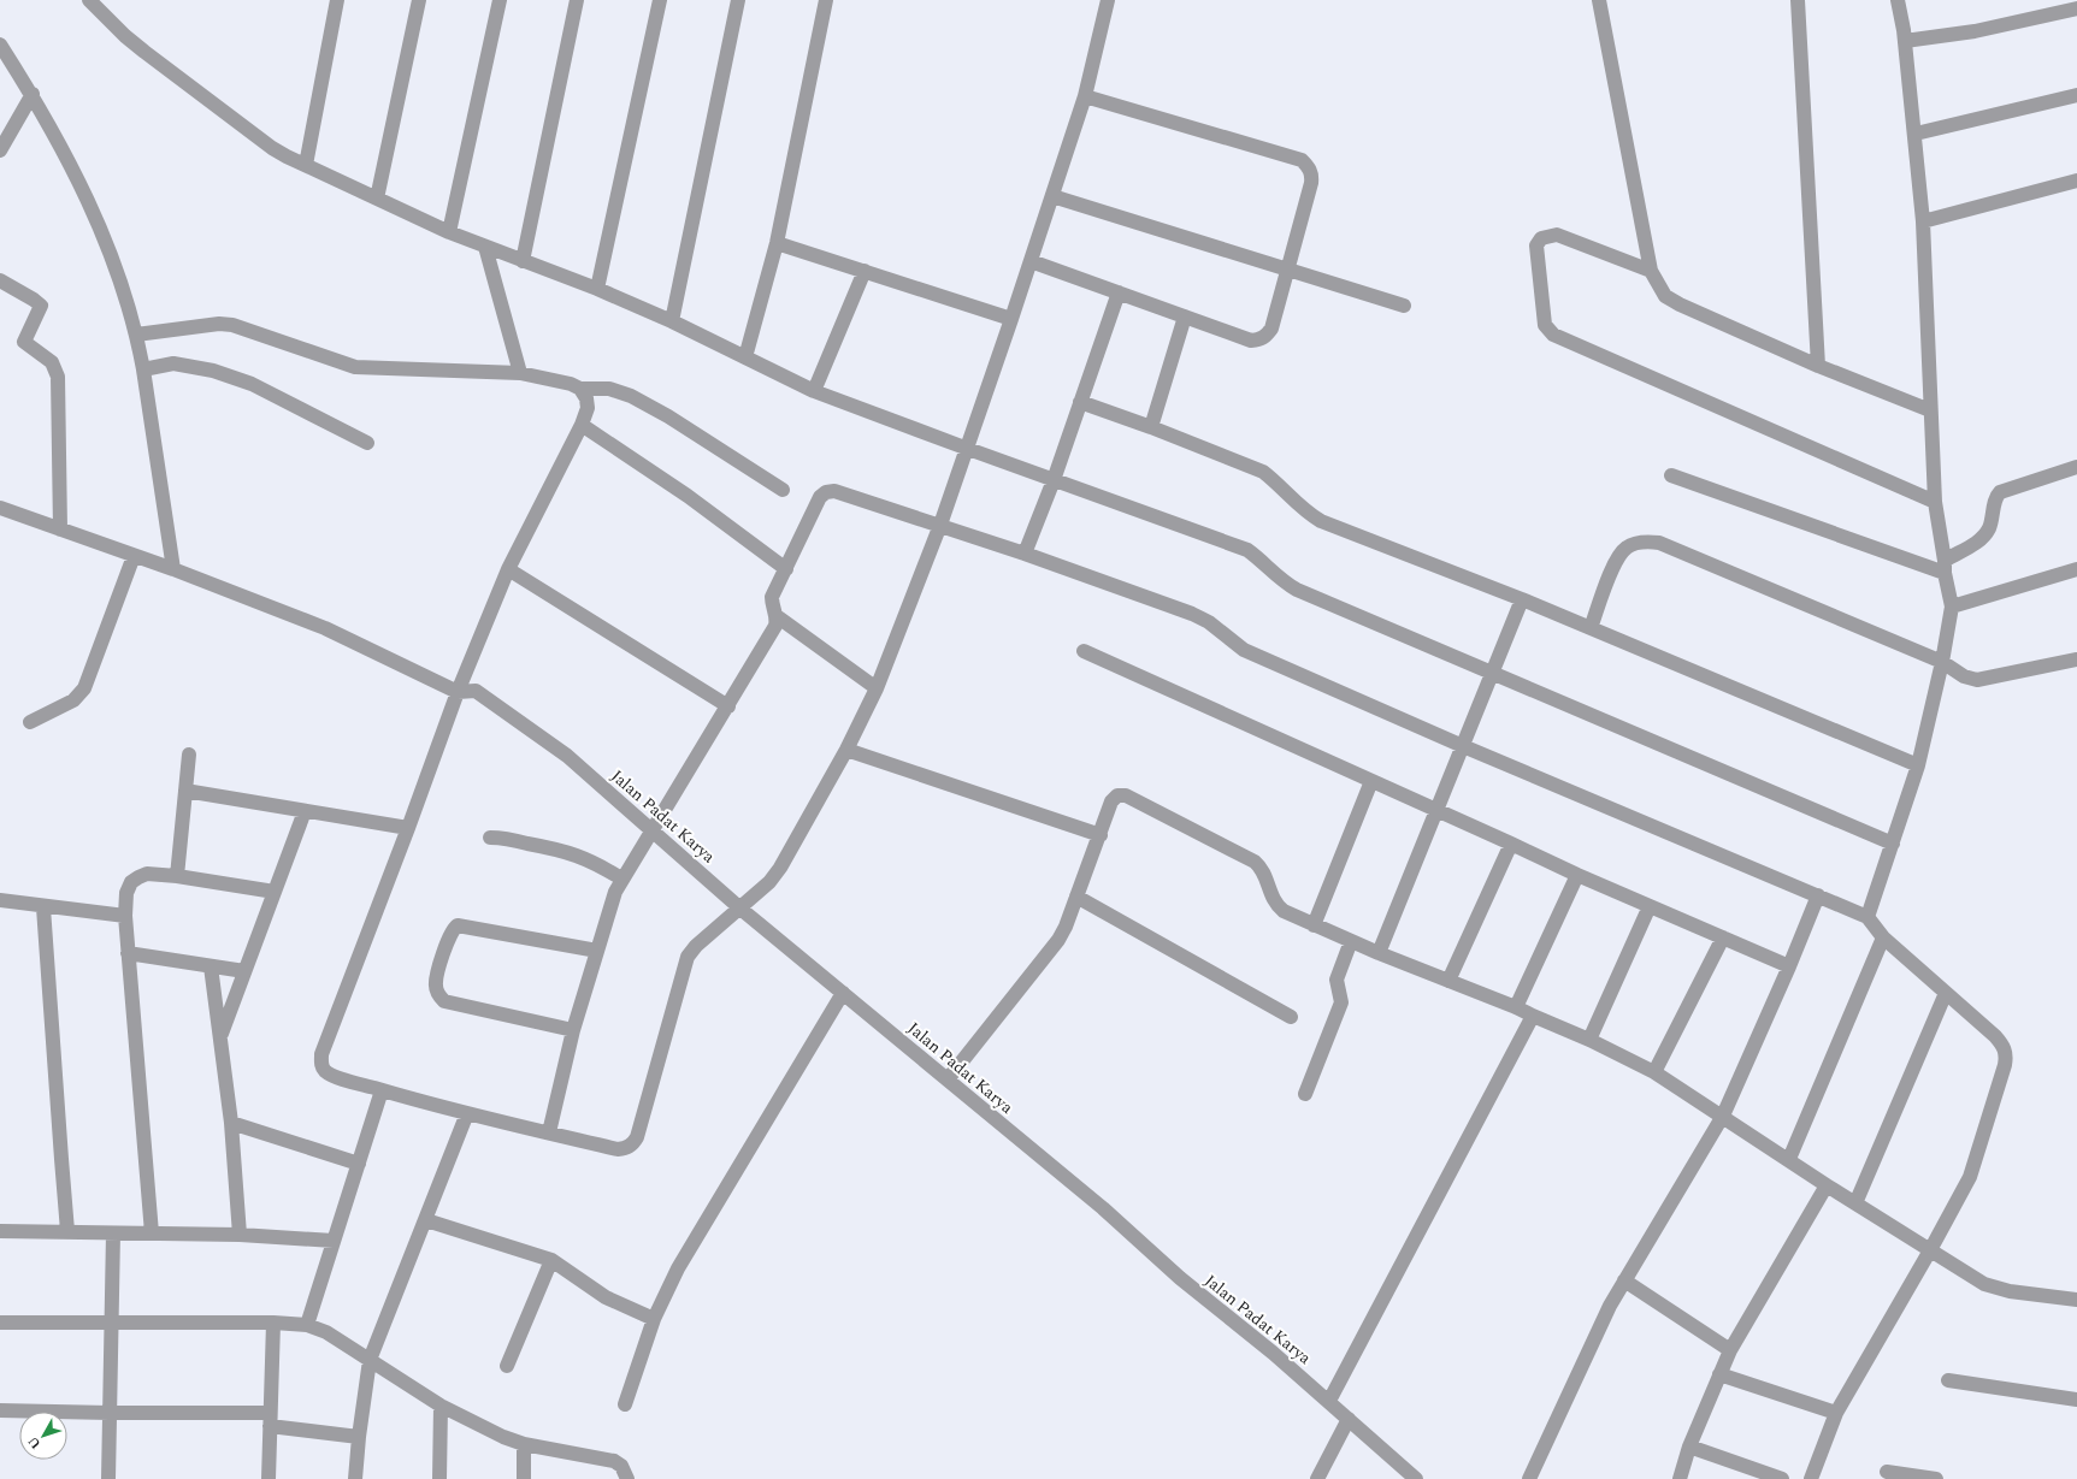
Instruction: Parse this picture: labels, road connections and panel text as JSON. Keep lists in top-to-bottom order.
{
  "streets": {
    "street": ["Jalan Padat Karya"]
  },
  "north": "bottom left"
}
